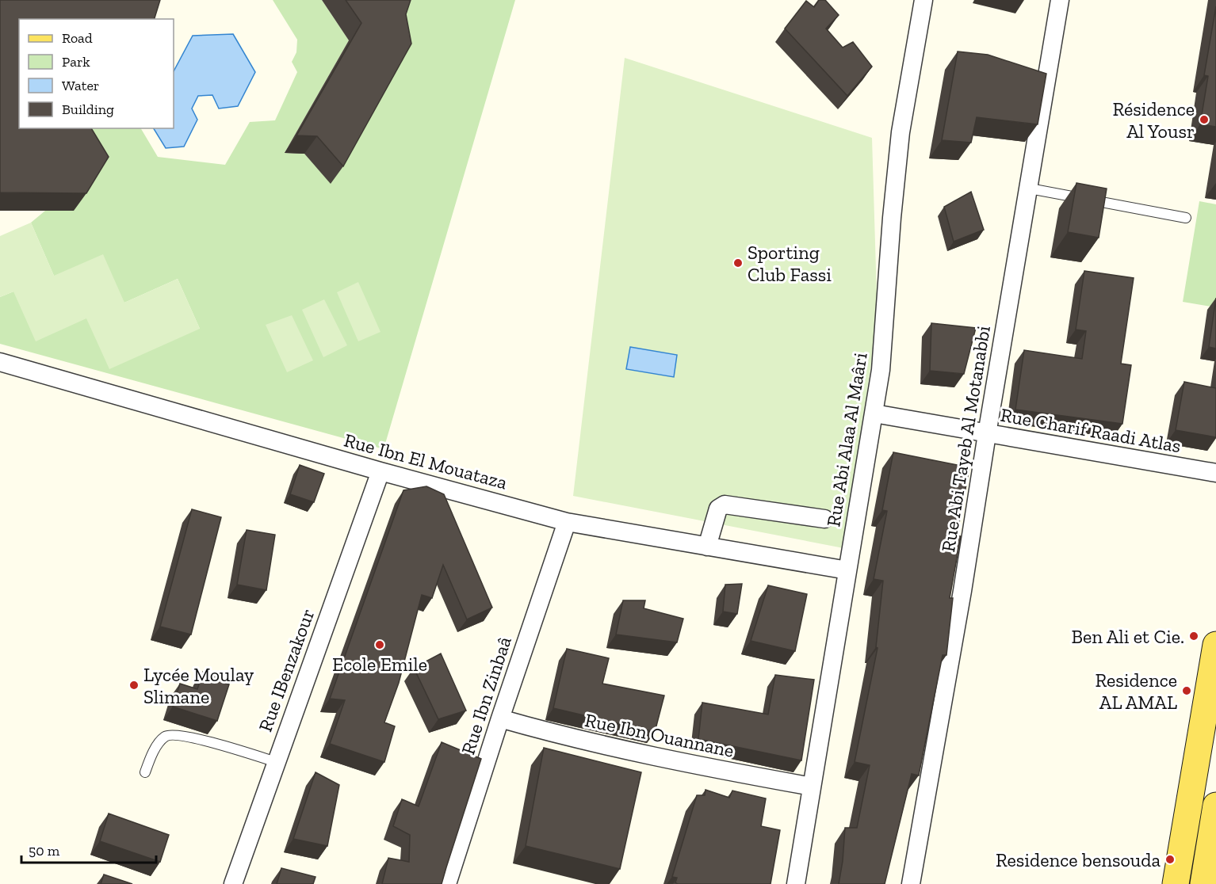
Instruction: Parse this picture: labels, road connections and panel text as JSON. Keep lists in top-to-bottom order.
{
  "streets": {
    "street": [
      "Rue Charif Raadi Atlas",
      "Rue Abi Tayeb Al Motanabbi",
      "Rue Abi Alaa Al Maâri",
      "Rue Ibn El Mouataza",
      "Rue IBenzakour",
      "Rue Ibn Zinbaâ",
      "Rue Ibn Ouannane"
    ]
  },
  "crossings": [
    ["Rue Charif Raadi Atlas", "Rue Abi Tayeb Al Motanabbi"],
    ["Rue Charif Raadi Atlas", "Rue Abi Alaa Al Maâri"],
    ["Rue Abi Alaa Al Maâri", "Rue Ibn El Mouataza"],
    ["Rue Abi Alaa Al Maâri", "Rue Ibn Ouannane"],
    ["Rue Ibn El Mouataza", "Rue IBenzakour"],
    ["Rue Ibn El Mouataza", "Rue Ibn Zinbaâ"],
    ["Rue Ibn Zinbaâ", "Rue Ibn Ouannane"]
  ],
  "places": [
    "Résidence Al Yousr",
    "Sporting Club Fassi",
    "Ben Ali et Cie.",
    "Ecole Emile",
    "Lycée Moulay Slimane",
    "Residence AL AMAL",
    "Residence bensouda"
  ],
  "legend": [
    "Road",
    "Park",
    "Water",
    "Building"
  ],
  "scale_bar": "50 m"
}
